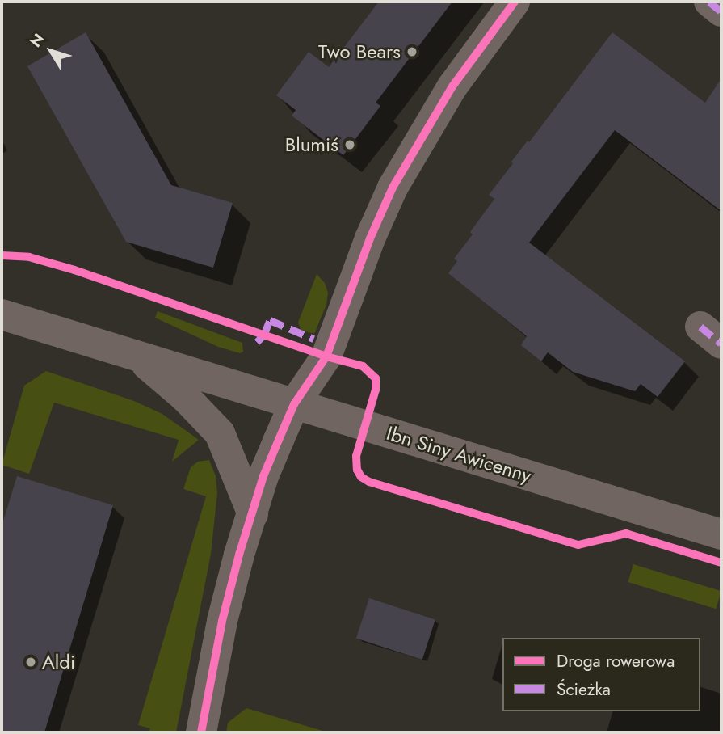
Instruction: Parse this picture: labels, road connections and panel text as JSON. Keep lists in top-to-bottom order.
{
  "streets": {
    "street": ["Ibn Siny Awicenny"]
  },
  "places": ["Two Bears", "Blumiś", "Aldi"],
  "legend": ["Droga rowerowa", "Ścieżka"],
  "north": "top left"
}
